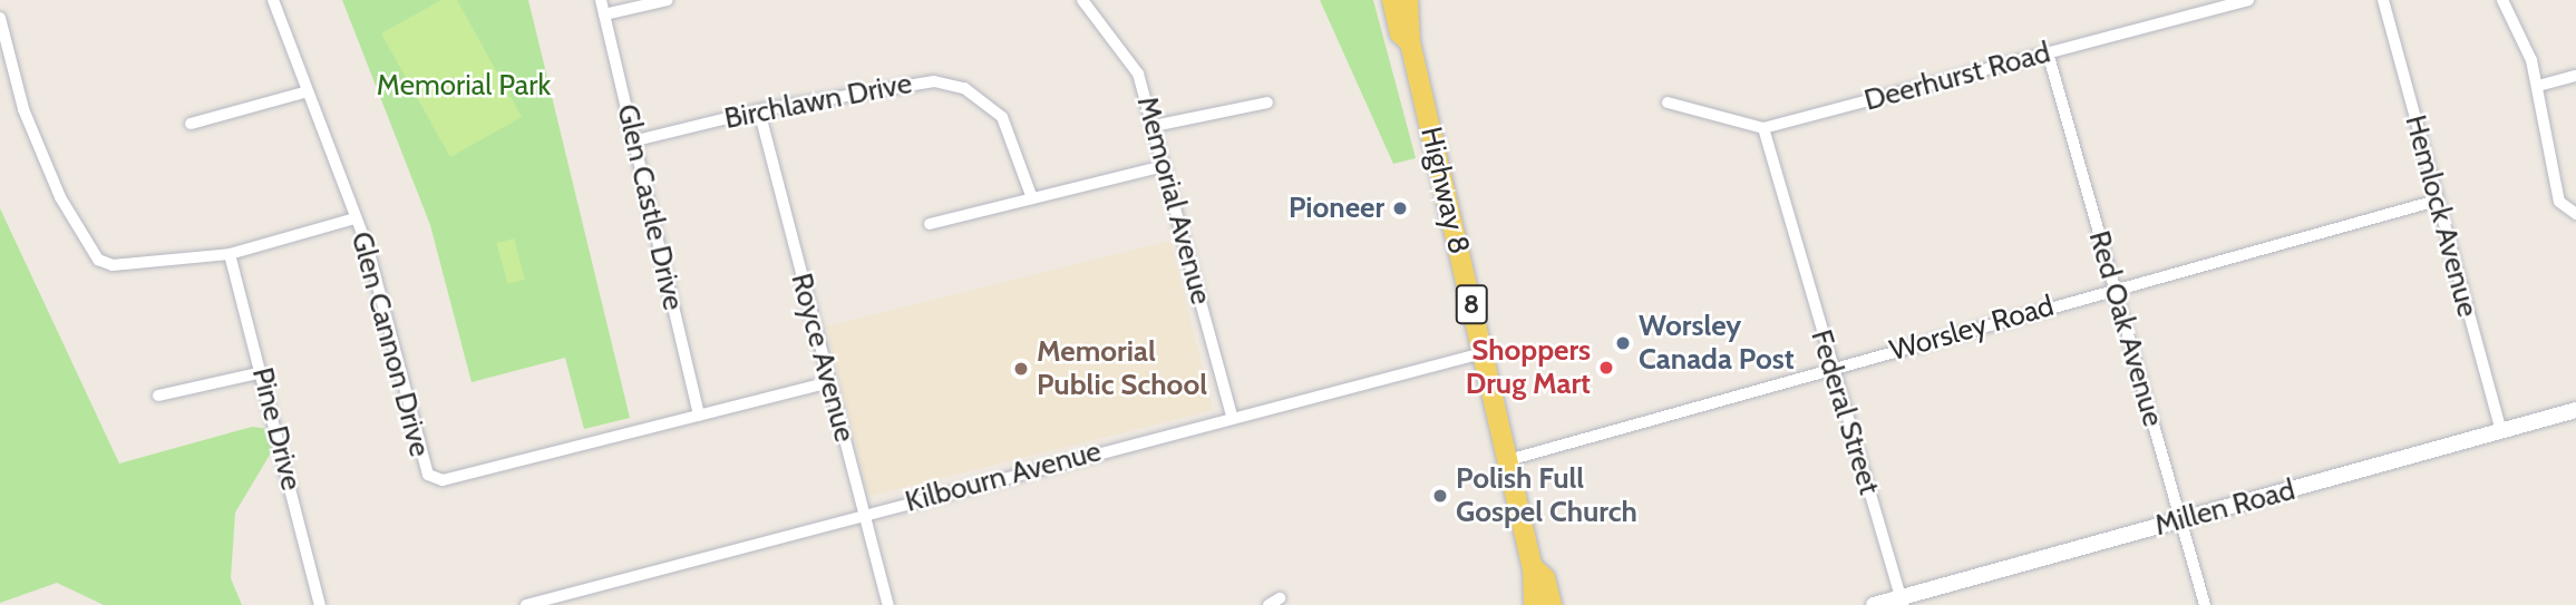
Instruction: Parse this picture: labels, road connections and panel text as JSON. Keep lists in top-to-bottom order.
{
  "streets": {
    "main road": ["Highway 8", "8"],
    "street": [
      "Deerhurst Road",
      "Birchlawn Drive",
      "Memorial Avenue",
      "Glen Castle Drive",
      "Hemlock Avenue",
      "Worsley Road",
      "Red Oak Avenue",
      "Glen Cannon Drive",
      "Royce Avenue",
      "Federal Street",
      "Pine Drive",
      "Kilbourn Avenue",
      "Millen Road"
    ]
  },
  "crossings": [
    ["Deerhurst Road", "Red Oak Avenue"],
    ["Deerhurst Road", "Federal Street"],
    ["Birchlawn Drive", "Glen Castle Drive"],
    ["Birchlawn Drive", "Royce Avenue"],
    ["Highway 8", "Worsley Road"],
    ["Highway 8", "Kilbourn Avenue"],
    ["Memorial Avenue", "Kilbourn Avenue"],
    ["Glen Castle Drive", "Glen Cannon Drive"],
    ["Hemlock Avenue", "Worsley Road"],
    ["Hemlock Avenue", "Millen Road"],
    ["Worsley Road", "Red Oak Avenue"],
    ["Worsley Road", "Federal Street"],
    ["Red Oak Avenue", "Millen Road"],
    ["Glen Cannon Drive", "Royce Avenue"],
    ["Royce Avenue", "Kilbourn Avenue"],
    ["Federal Street", "Millen Road"]
  ],
  "parks": ["Memorial Park"],
  "places": [
    "Pioneer",
    "Worsley Canada Post",
    "Shoppers Drug Mart",
    "Memorial Public School",
    "Polish Full Gospel Church"
  ]
}
